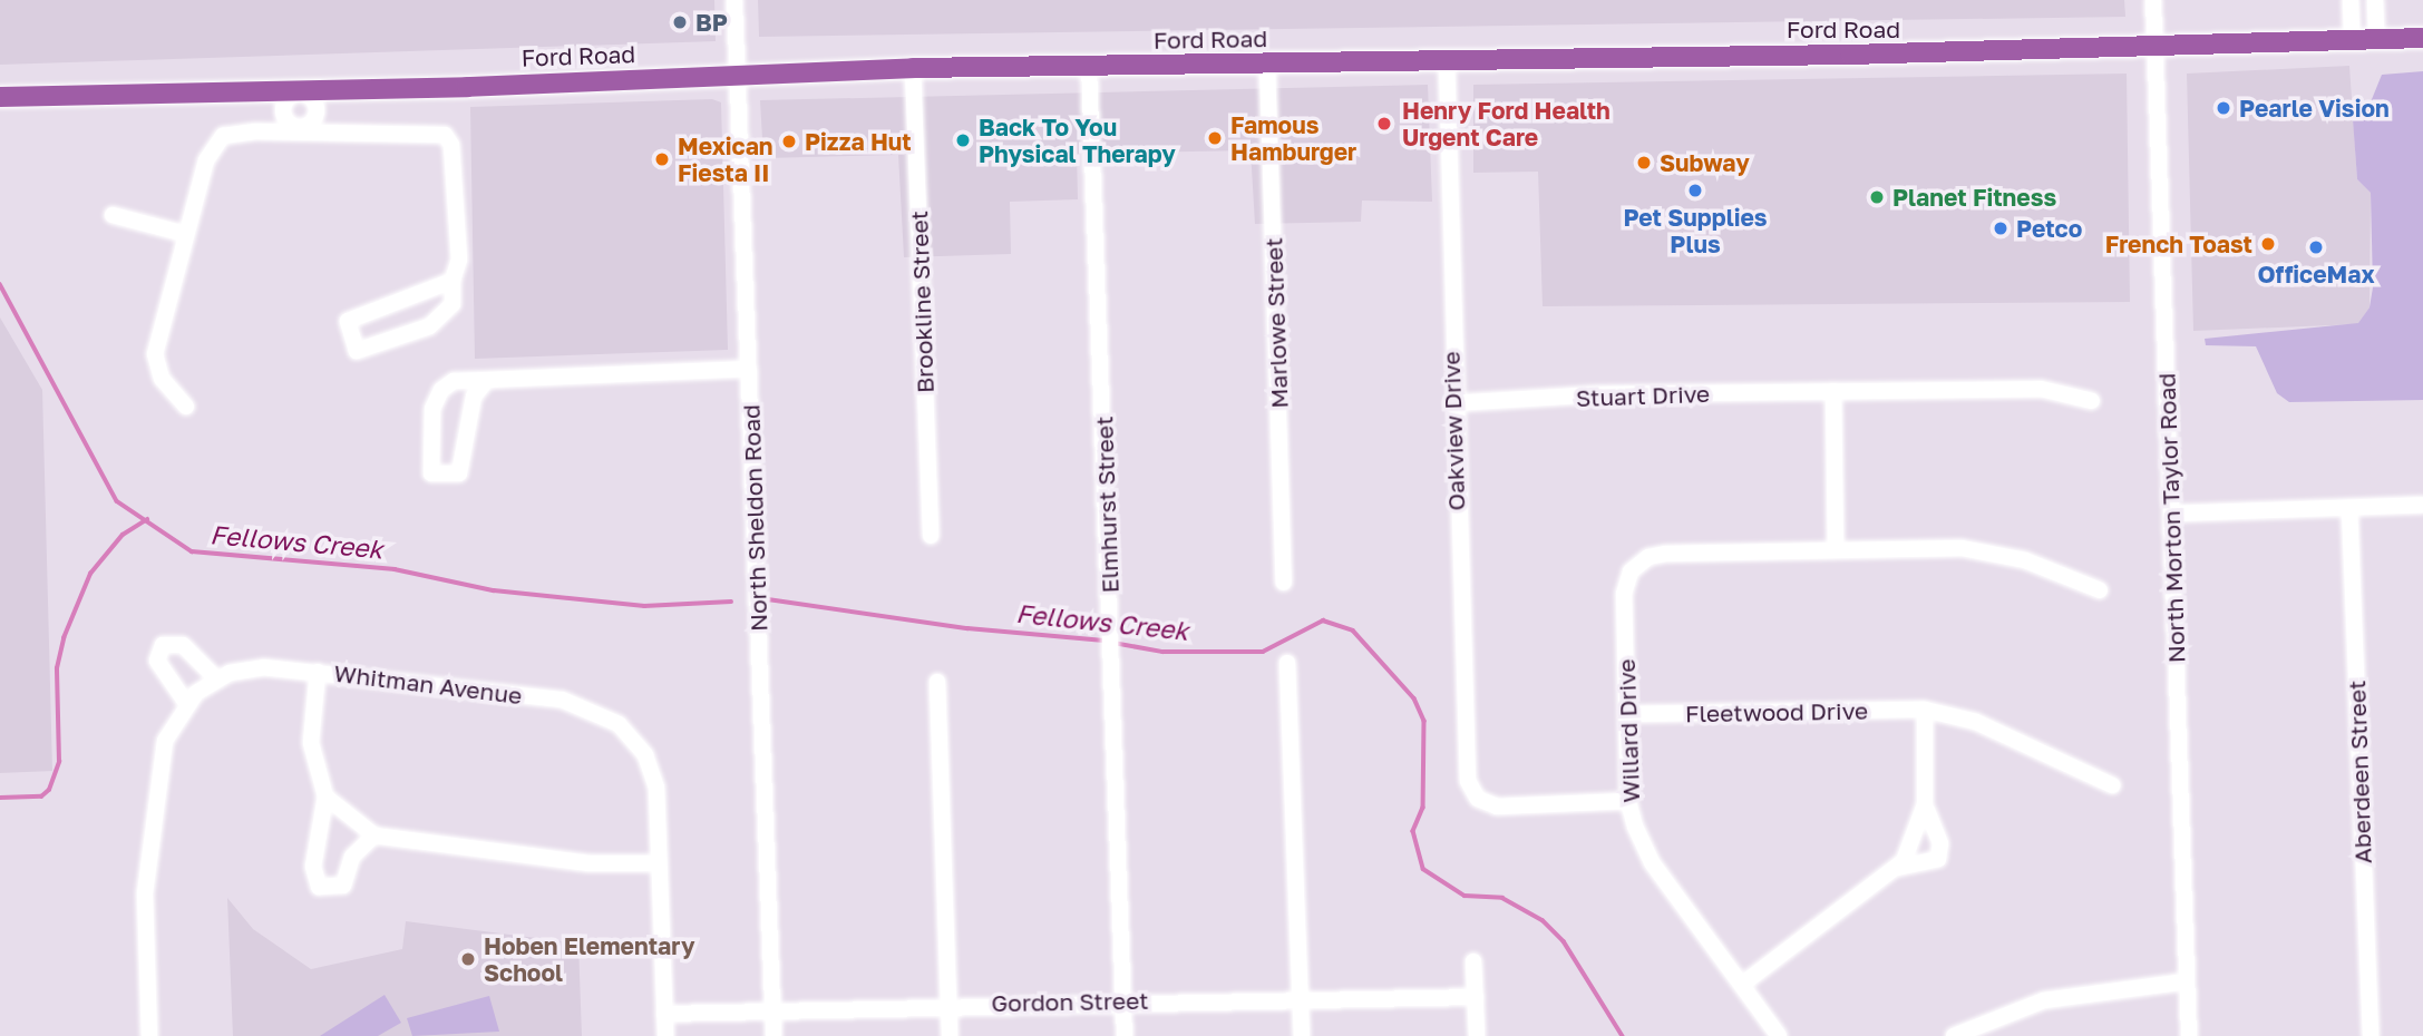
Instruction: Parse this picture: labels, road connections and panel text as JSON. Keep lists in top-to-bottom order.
{
  "streets": {
    "main road": ["Ford Road"],
    "street": [
      "Brookline Street",
      "Marlowe Street",
      "Stuart Drive",
      "Oakview Drive",
      "Elmhurst Street",
      "North Sheldon Road",
      "North Morton Taylor Road",
      "Whitman Avenue",
      "Fleetwood Drive",
      "Willard Drive",
      "Aberdeen Street",
      "Gordon Street"
    ]
  },
  "crossings": [
    ["Ford Road", "Brookline Street"],
    ["Ford Road", "Marlowe Street"],
    ["Ford Road", "Oakview Drive"],
    ["Ford Road", "Elmhurst Street"],
    ["Ford Road", "North Sheldon Road"],
    ["Ford Road", "North Morton Taylor Road"],
    ["Stuart Drive", "Oakview Drive"],
    ["Oakview Drive", "Willard Drive"],
    ["Elmhurst Street", "Gordon Street"],
    ["North Sheldon Road", "Gordon Street"],
    ["Whitman Avenue", "Gordon Street"],
    ["Fleetwood Drive", "Willard Drive"]
  ],
  "water": ["Fellows Creek"],
  "places": [
    "BP",
    "Pearle Vision",
    "Henry Ford Health Urgent Care",
    "Famous Hamburger",
    "Back To You Physical Therapy",
    "Pizza Hut",
    "Mexican Fiesta II",
    "Subway",
    "Pet Supplies Plus",
    "Planet Fitness",
    "Petco",
    "French Toast",
    "OfficeMax",
    "Hoben Elementary School"
  ]
}
